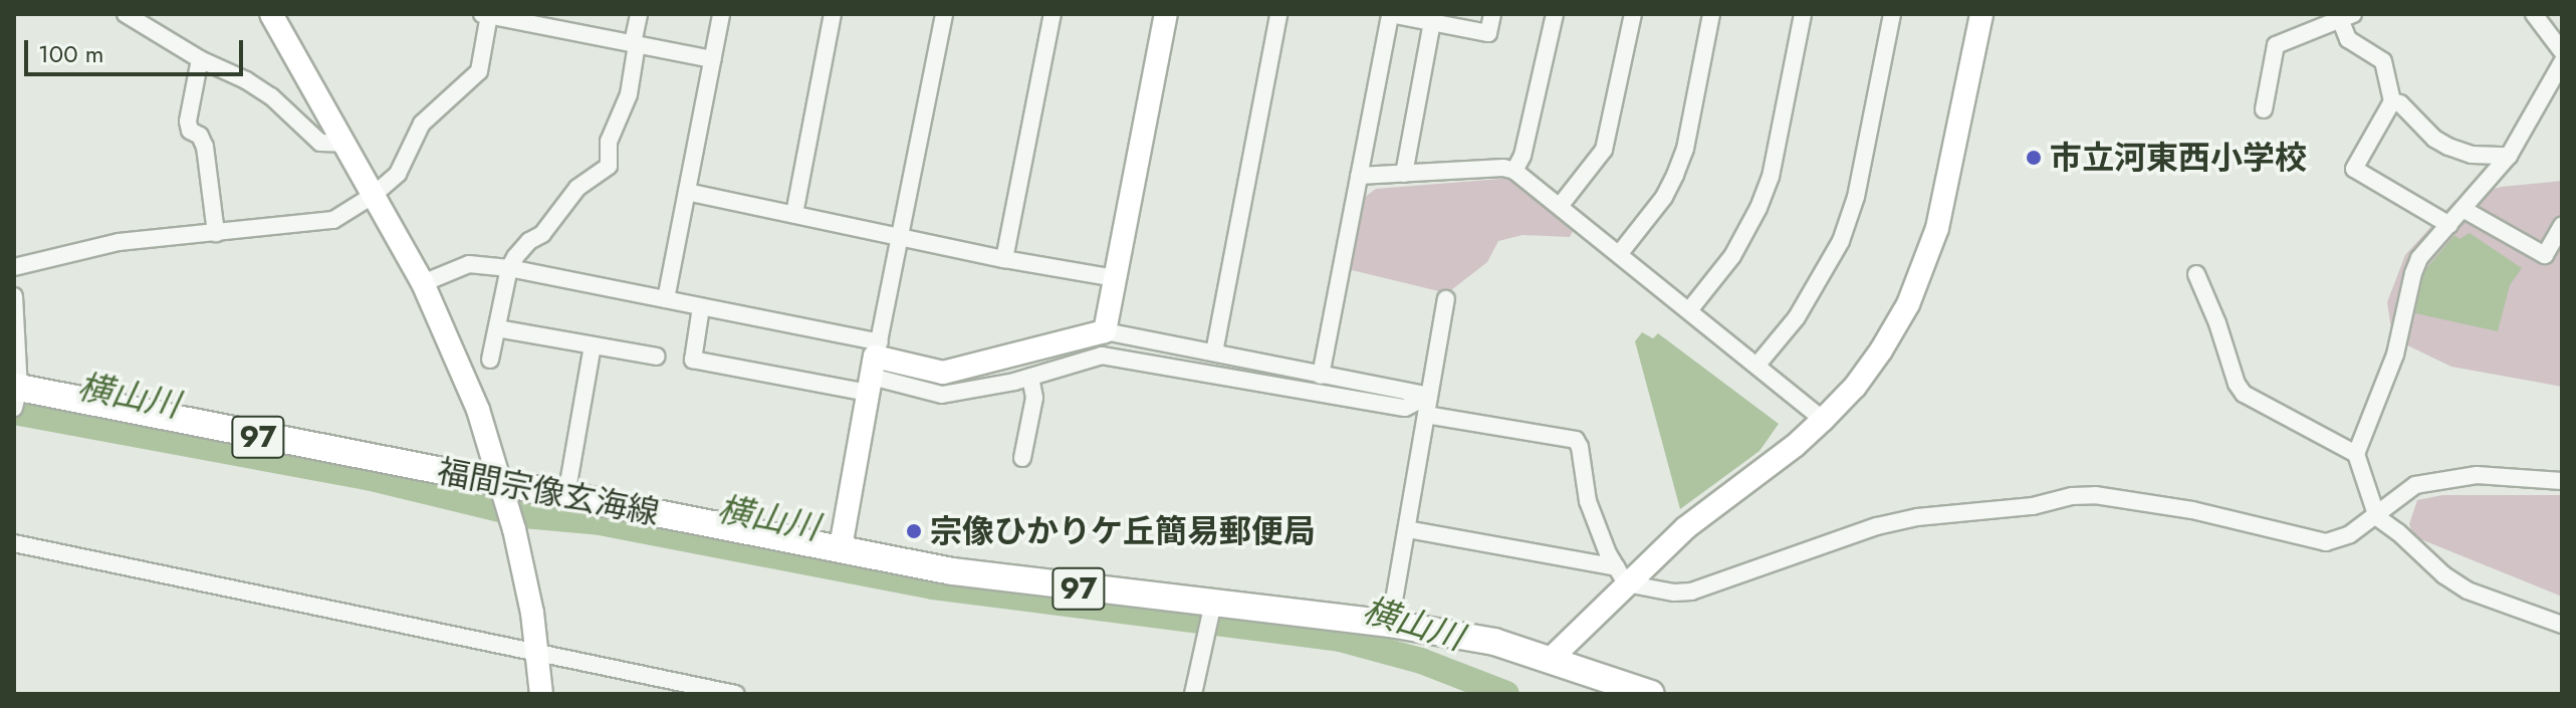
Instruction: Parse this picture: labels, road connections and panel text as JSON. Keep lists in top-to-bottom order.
{
  "streets": {
    "main road": ["97", "福間宗像玄海線"]
  },
  "water": ["横山川"],
  "places": ["市立河東西小学校", "宗像ひかりケ丘簡易郵便局"],
  "scale_bar": "100 m"
}
